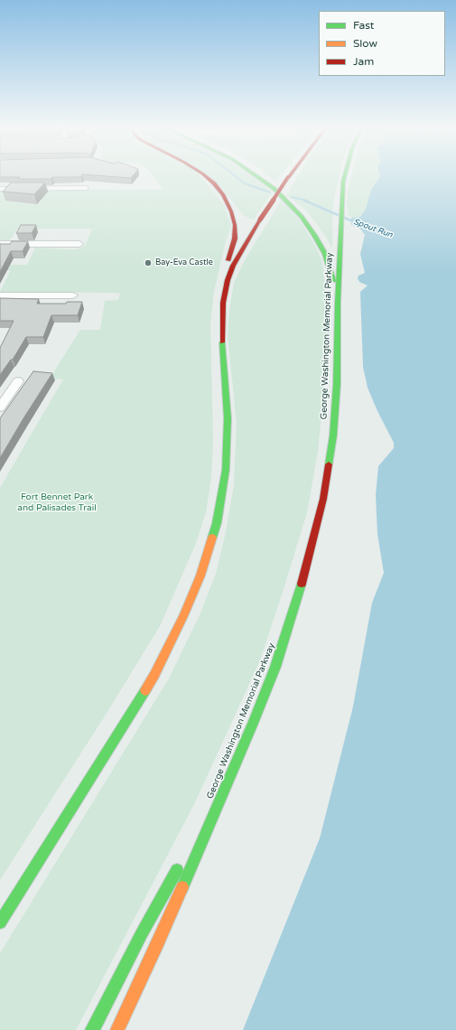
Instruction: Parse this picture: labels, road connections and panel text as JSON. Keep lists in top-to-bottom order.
{
  "streets": {
    "highway": ["George Washington Memorial Parkway"]
  },
  "water": ["Spout Run"],
  "parks": ["Fort Bennet Park and Palisades Trail"],
  "places": ["Bay-Eva Castle"],
  "legend": ["Fast", "Slow", "Jam"]
}
